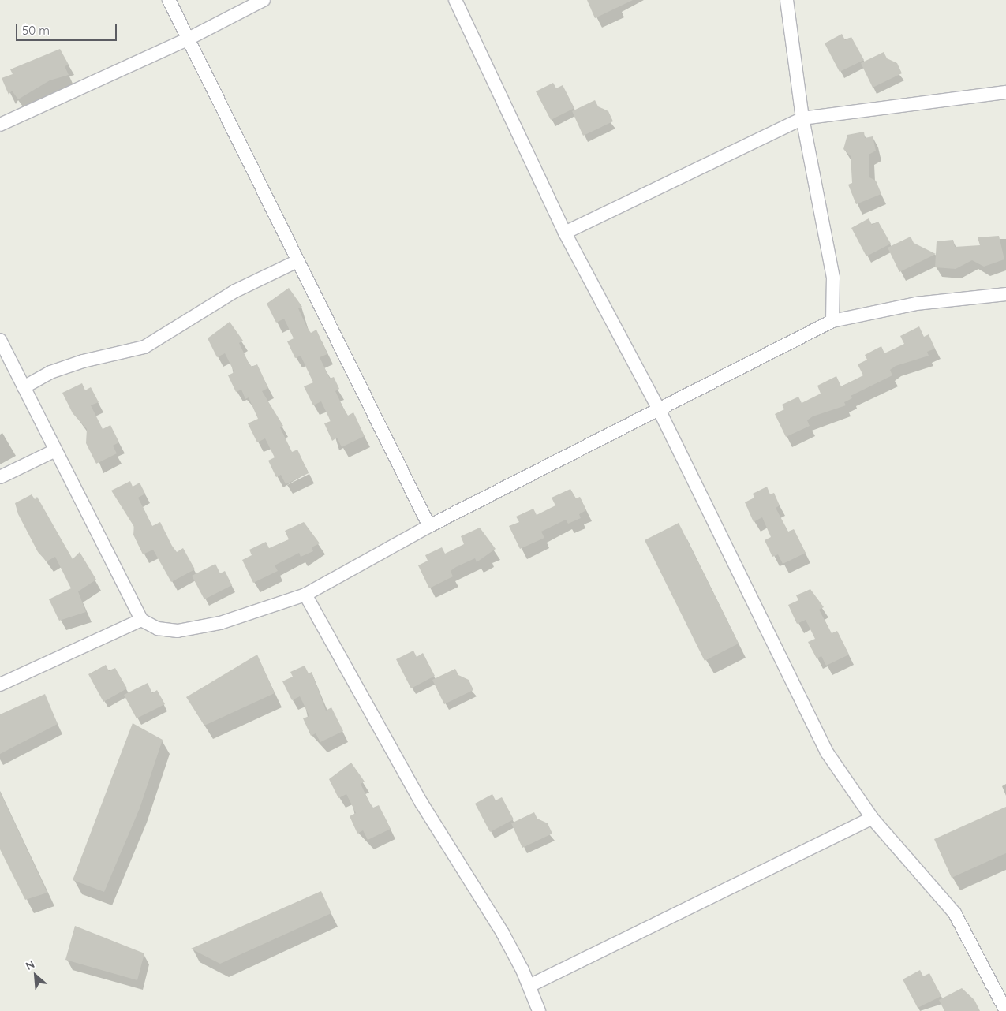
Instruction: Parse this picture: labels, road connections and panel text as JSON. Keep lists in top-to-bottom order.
{
  "scale_bar": "50 m",
  "north": "top left"
}
